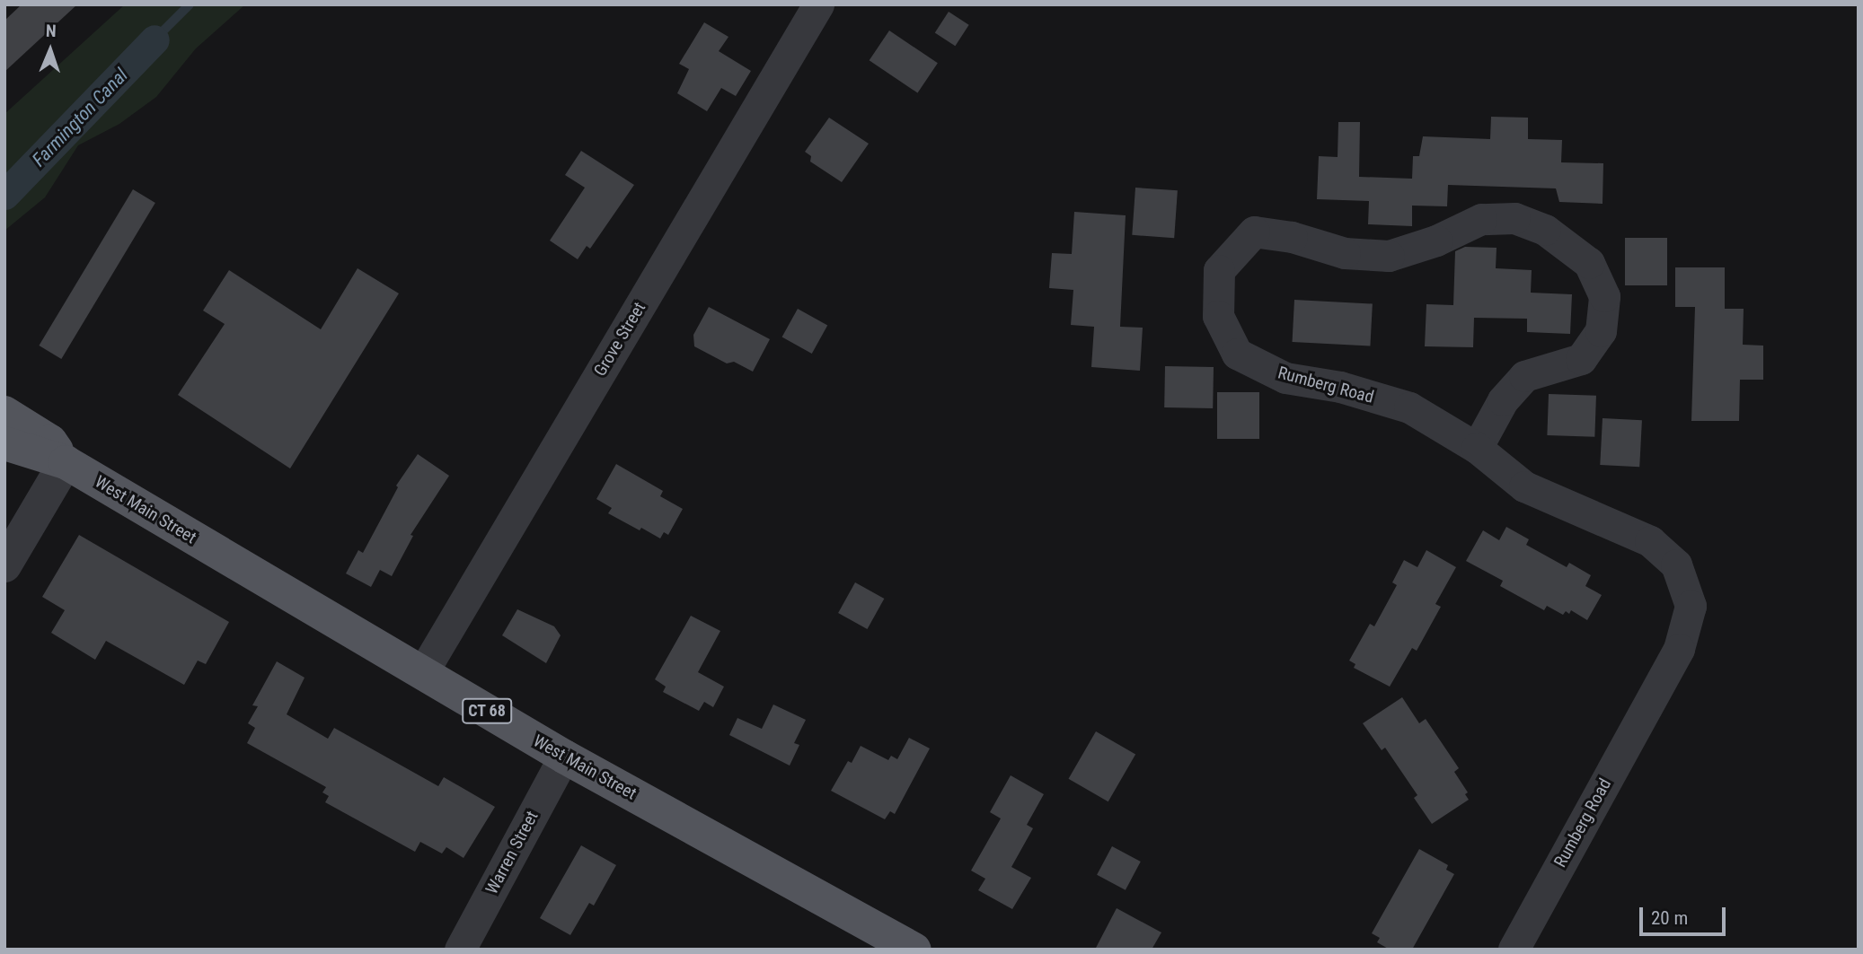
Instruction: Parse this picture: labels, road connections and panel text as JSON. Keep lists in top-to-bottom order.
{
  "streets": {
    "main road": ["West Main Street", "CT 68"],
    "street": ["Grove Street", "Rumberg Road", "Warren Street"]
  },
  "crossings": [
    ["Grove Street", "West Main Street"],
    ["West Main Street", "Warren Street"]
  ],
  "water": ["Farmington Canal"],
  "scale_bar": "20 m",
  "north": "top"
}
